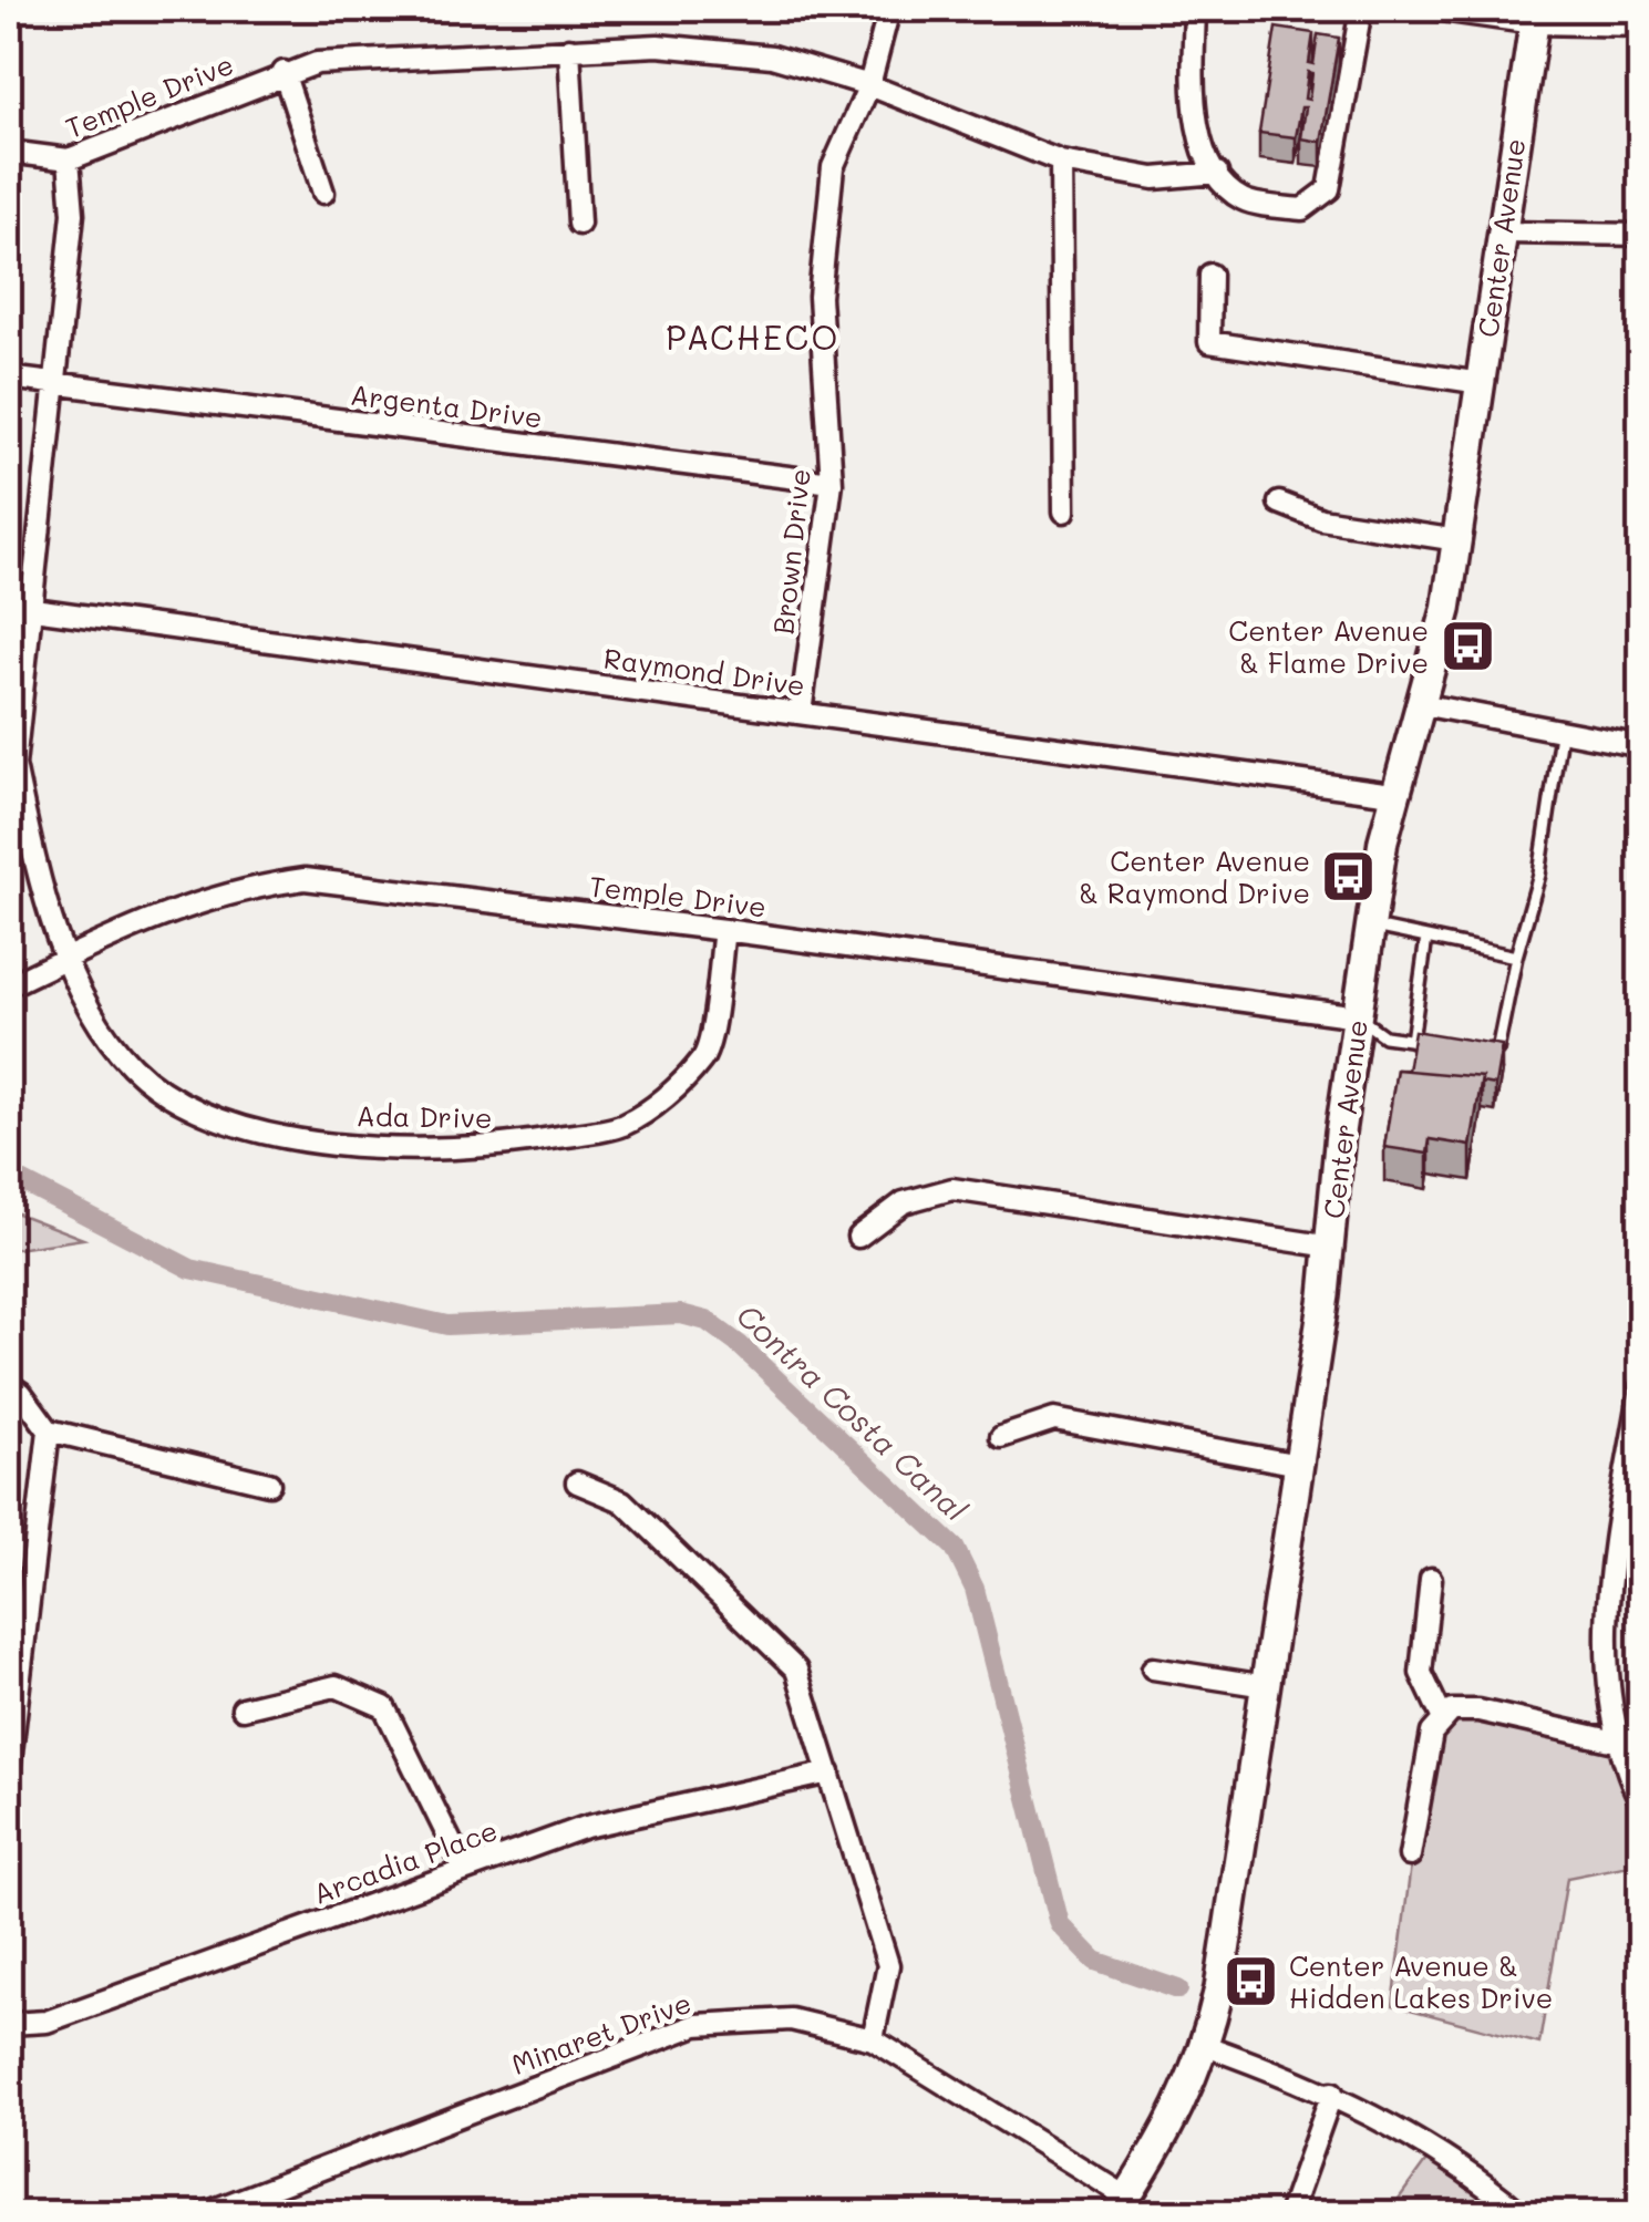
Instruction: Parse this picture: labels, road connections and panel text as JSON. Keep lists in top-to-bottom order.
{
  "streets": {
    "street": [
      "Temple Drive",
      "Center Avenue",
      "Argenta Drive",
      "Brown Drive",
      "Raymond Drive",
      "Ada Drive",
      "Arcadia Place",
      "Minaret Drive"
    ]
  },
  "crossings": [
    ["Temple Drive", "Center Avenue"],
    ["Temple Drive", "Brown Drive"],
    ["Temple Drive", "Ada Drive"],
    ["Center Avenue", "Raymond Drive"],
    ["Center Avenue", "Minaret Drive"],
    ["Argenta Drive", "Brown Drive"],
    ["Argenta Drive", "Ada Drive"],
    ["Brown Drive", "Raymond Drive"],
    ["Raymond Drive", "Ada Drive"]
  ],
  "districts": ["PACHECO"],
  "water": ["Contra Costa Canal"],
  "places": {
    "bus stop": ["Center Avenue & Flame Drive", "Center Avenue & Raymond Drive", "Center Avenue & Hidden Lakes Drive"]
  }
}
